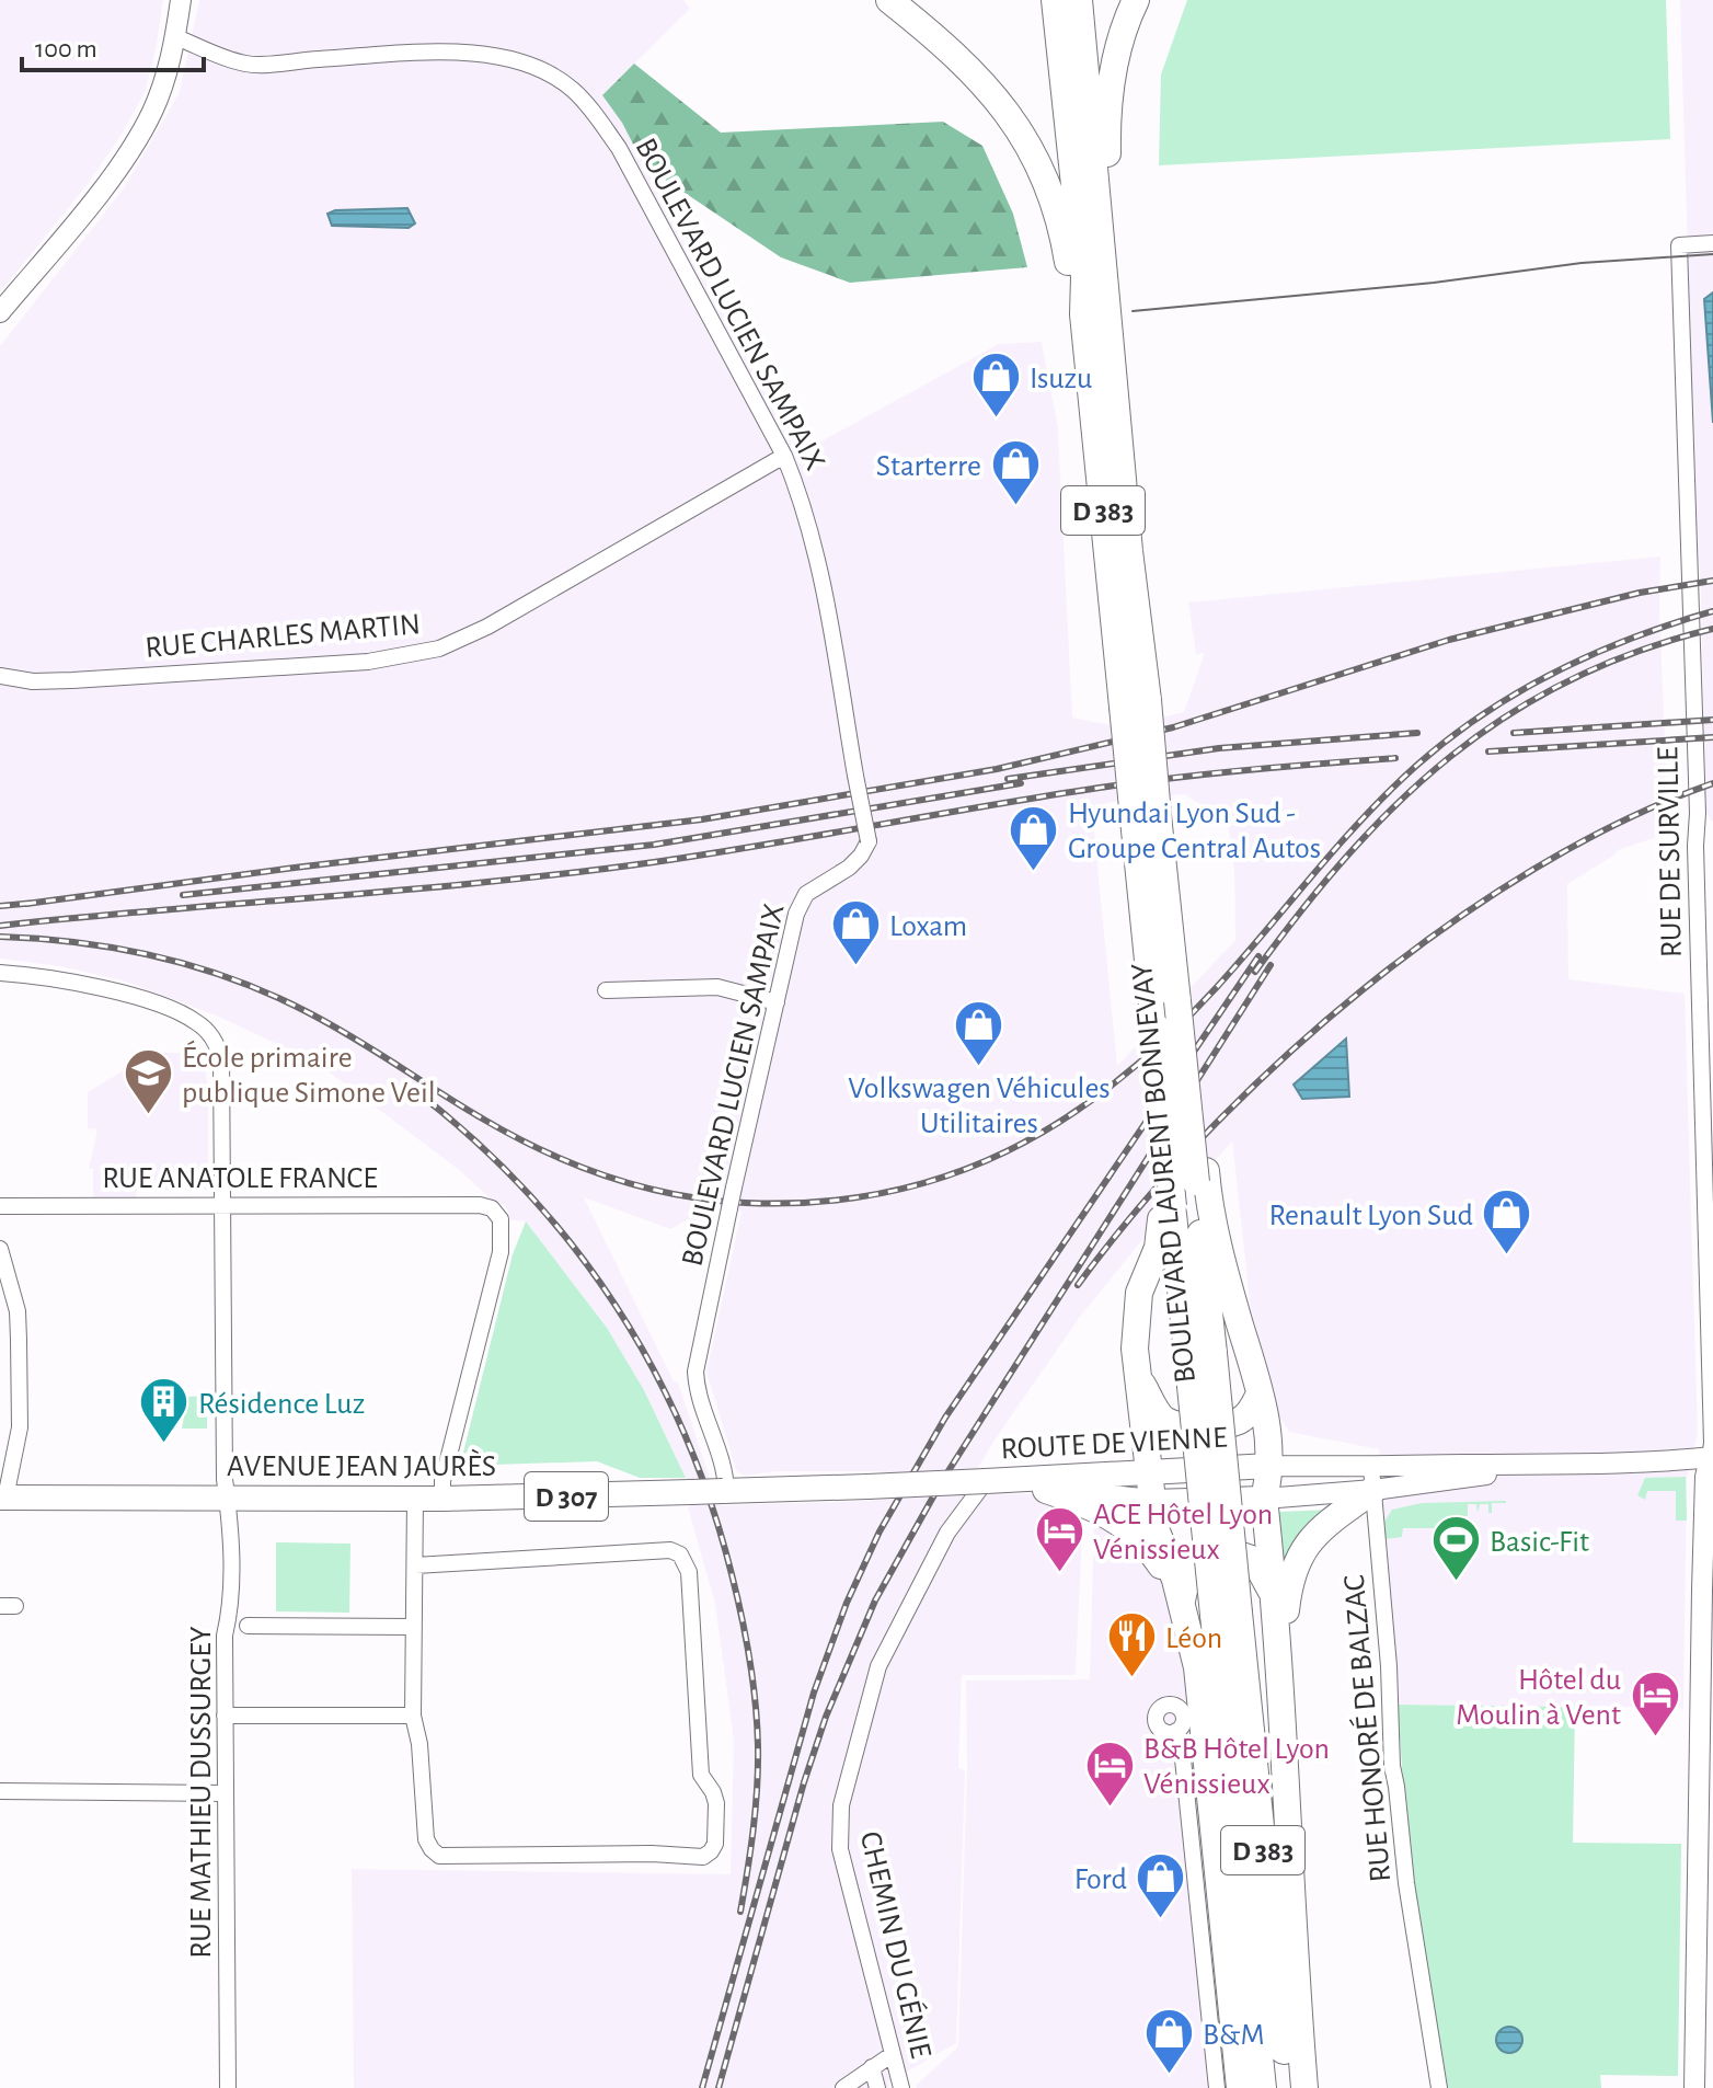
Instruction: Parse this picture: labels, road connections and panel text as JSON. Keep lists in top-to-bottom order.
{
  "streets": {
    "highway": ["D 383", "BOULEVARD LAURENT BONNEVAY"],
    "main road": ["ROUTE DE VIENNE", "AVENUE JEAN JAURÈS", "D 307"],
    "street": [
      "BOULEVARD LUCIEN SAMPAIX",
      "RUE CHARLES MARTIN",
      "RUE DE SURVILLE",
      "RUE ANATOLE FRANCE",
      "RUE HONORÉ DE BALZAC",
      "RUE MATHIEU DUSSURGEY",
      "CHEMIN DU GÉNIE"
    ]
  },
  "crossings": [
    ["BOULEVARD LUCIEN SAMPAIX", "RUE CHARLES MARTIN"],
    ["BOULEVARD LUCIEN SAMPAIX", "AVENUE JEAN JAURÈS"],
    ["D 383", "BOULEVARD LAURENT BONNEVAY"],
    ["RUE DE SURVILLE", "ROUTE DE VIENNE"],
    ["RUE ANATOLE FRANCE", "AVENUE JEAN JAURÈS"],
    ["RUE ANATOLE FRANCE", "RUE MATHIEU DUSSURGEY"],
    ["ROUTE DE VIENNE", "AVENUE JEAN JAURÈS"],
    ["ROUTE DE VIENNE", "RUE HONORÉ DE BALZAC"],
    ["ROUTE DE VIENNE", "CHEMIN DU GÉNIE"],
    ["AVENUE JEAN JAURÈS", "RUE MATHIEU DUSSURGEY"],
    ["AVENUE JEAN JAURÈS", "CHEMIN DU GÉNIE"]
  ],
  "places": {
    "shop": [
      "Isuzu",
      "Starterre",
      "Hyundai Lyon Sud - Groupe Central Autos",
      "Loxam",
      "Volkswagen Véhicules Utilitaires",
      "Renault Lyon Sud",
      "Ford",
      "B&M"
    ],
    "school or university": ["École primaire publique Simone Veil"],
    "building": ["Résidence Luz"],
    "hotel": ["ACE Hôtel Lyon Vénissieux", "Hôtel du Moulin à Vent", "B&B Hôtel Lyon Vénissieux"],
    "sports": ["Basic-Fit"],
    "restaurant": ["Léon"]
  },
  "scale_bar": "100 m"
}
